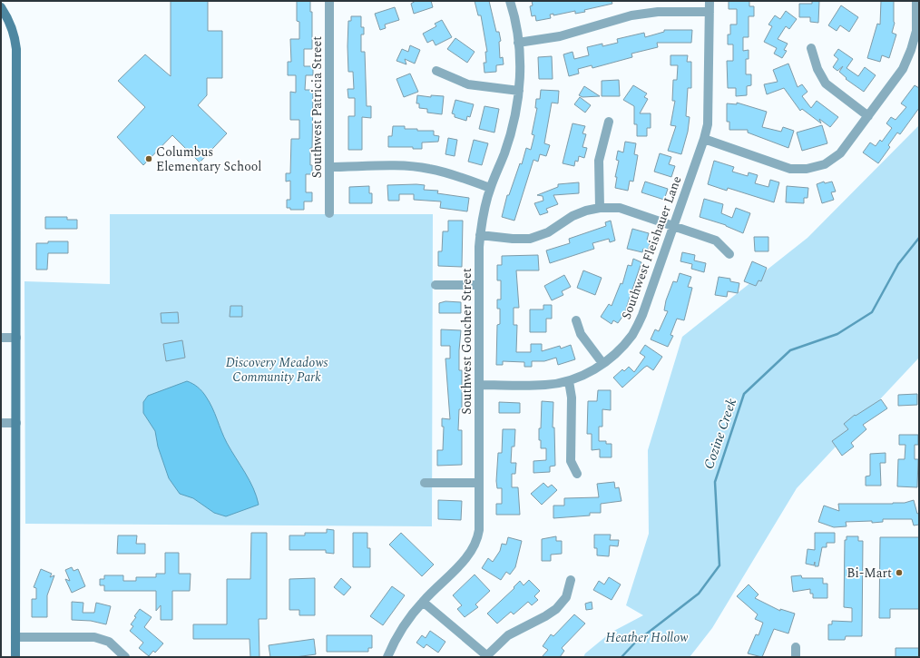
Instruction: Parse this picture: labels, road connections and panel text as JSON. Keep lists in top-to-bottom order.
{
  "streets": {
    "street": ["Southwest Patricia Street", "Southwest Fleishauer Lane", "Southwest Goucher Street"]
  },
  "crossings": [
    ["Southwest Fleishauer Lane", "Southwest Goucher Street"]
  ],
  "water": ["Cozine Creek"],
  "parks": ["Discovery Meadows Community Park", "Heather Hollow"],
  "places": ["Columbus Elementary School", "Bi-Mart"]
}
